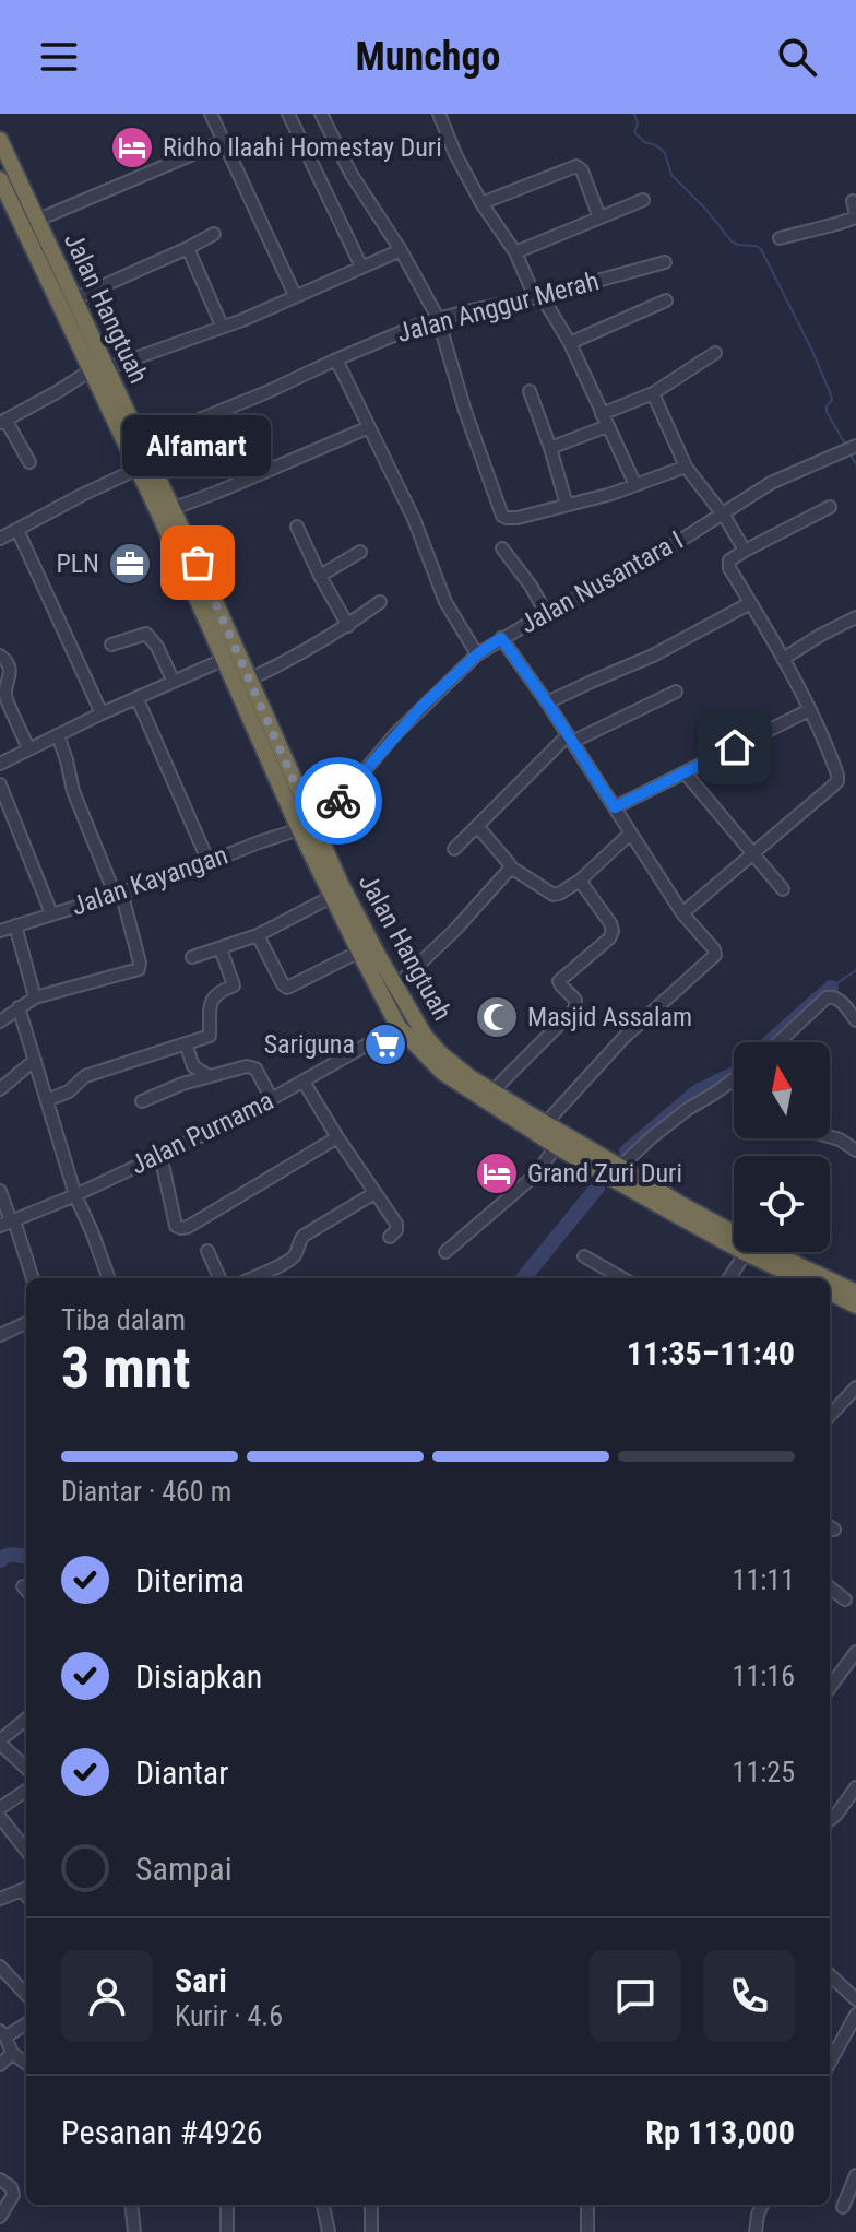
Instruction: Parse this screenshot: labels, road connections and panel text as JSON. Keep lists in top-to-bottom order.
{
  "streets": {
    "highway": ["Jalan Hangtuah"],
    "street": [
      "Jalan Anggur Merah",
      "Jalan Nusantara I",
      "Jalan Kayangan",
      "Jalan Purnama"
    ]
  },
  "crossings": [
    ["Jalan Anggur Merah", "Jalan Hangtuah"],
    ["Jalan Hangtuah", "Jalan Nusantara I"],
    ["Jalan Hangtuah", "Jalan Kayangan"],
    ["Jalan Hangtuah", "Jalan Purnama"],
    ["Jalan Nusantara I", "Jalan Kayangan"]
  ],
  "places": {
    "hotel": ["Ridho Ilaahi Homestay Duri", "Grand Zuri Duri"],
    "other": ["Alfamart"],
    "office": ["PLN"],
    "mosque": ["Masjid Assalam"],
    "supermarket": ["Sariguna"]
  },
  "north": "top",
  "page": {
    "header": "Munchgo",
    "bubble": "Alfamart",
    "heading": ["3 mnt", "Tiba dalam", "11:35–11:40"],
    "panel": [
      "Sari",
      "Kurir · 4.6",
      "Pesanan #4926",
      "Rp 113,000"
    ],
    "bar": "Diantar · 460 m",
    "list": [
      ["Diterima", "11:11"],
      ["Disiapkan", "11:16"],
      ["Diantar", "11:25"],
      "Sampai"
    ]
  }
}
